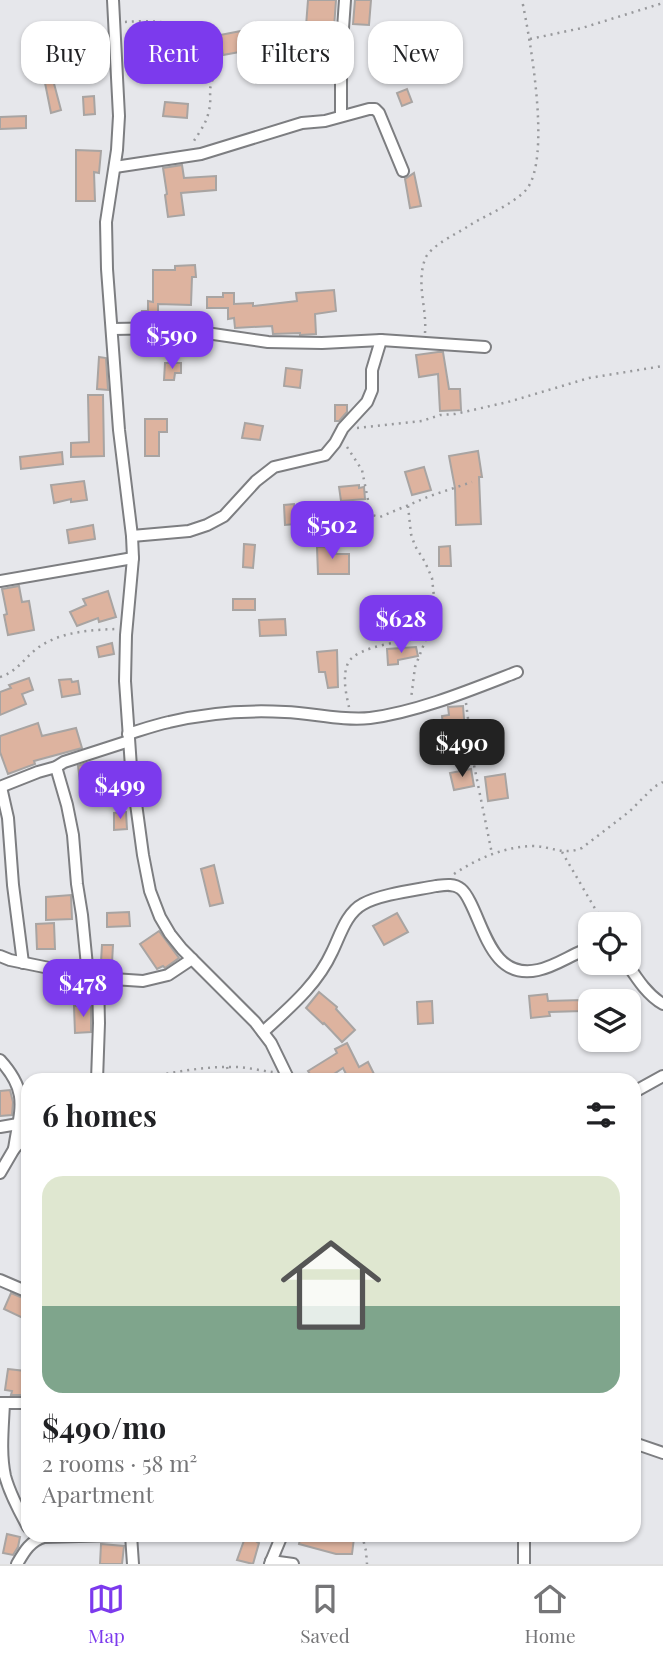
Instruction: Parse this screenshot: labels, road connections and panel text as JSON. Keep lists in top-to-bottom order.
{
  "page": {
    "chip": [
      "Buy",
      "Rent",
      "Filters",
      "New"
    ],
    "price": [
      "$590",
      "$502",
      "$628",
      "$490",
      "$499",
      "$478"
    ],
    "heading": "6 homes",
    "list": [
      {
        "name": "$490/mo",
        "note": "2 rooms · 58 m² · Apartment"
      }
    ],
    "tabs": ["Map", "Saved", "Home"]
  }
}
